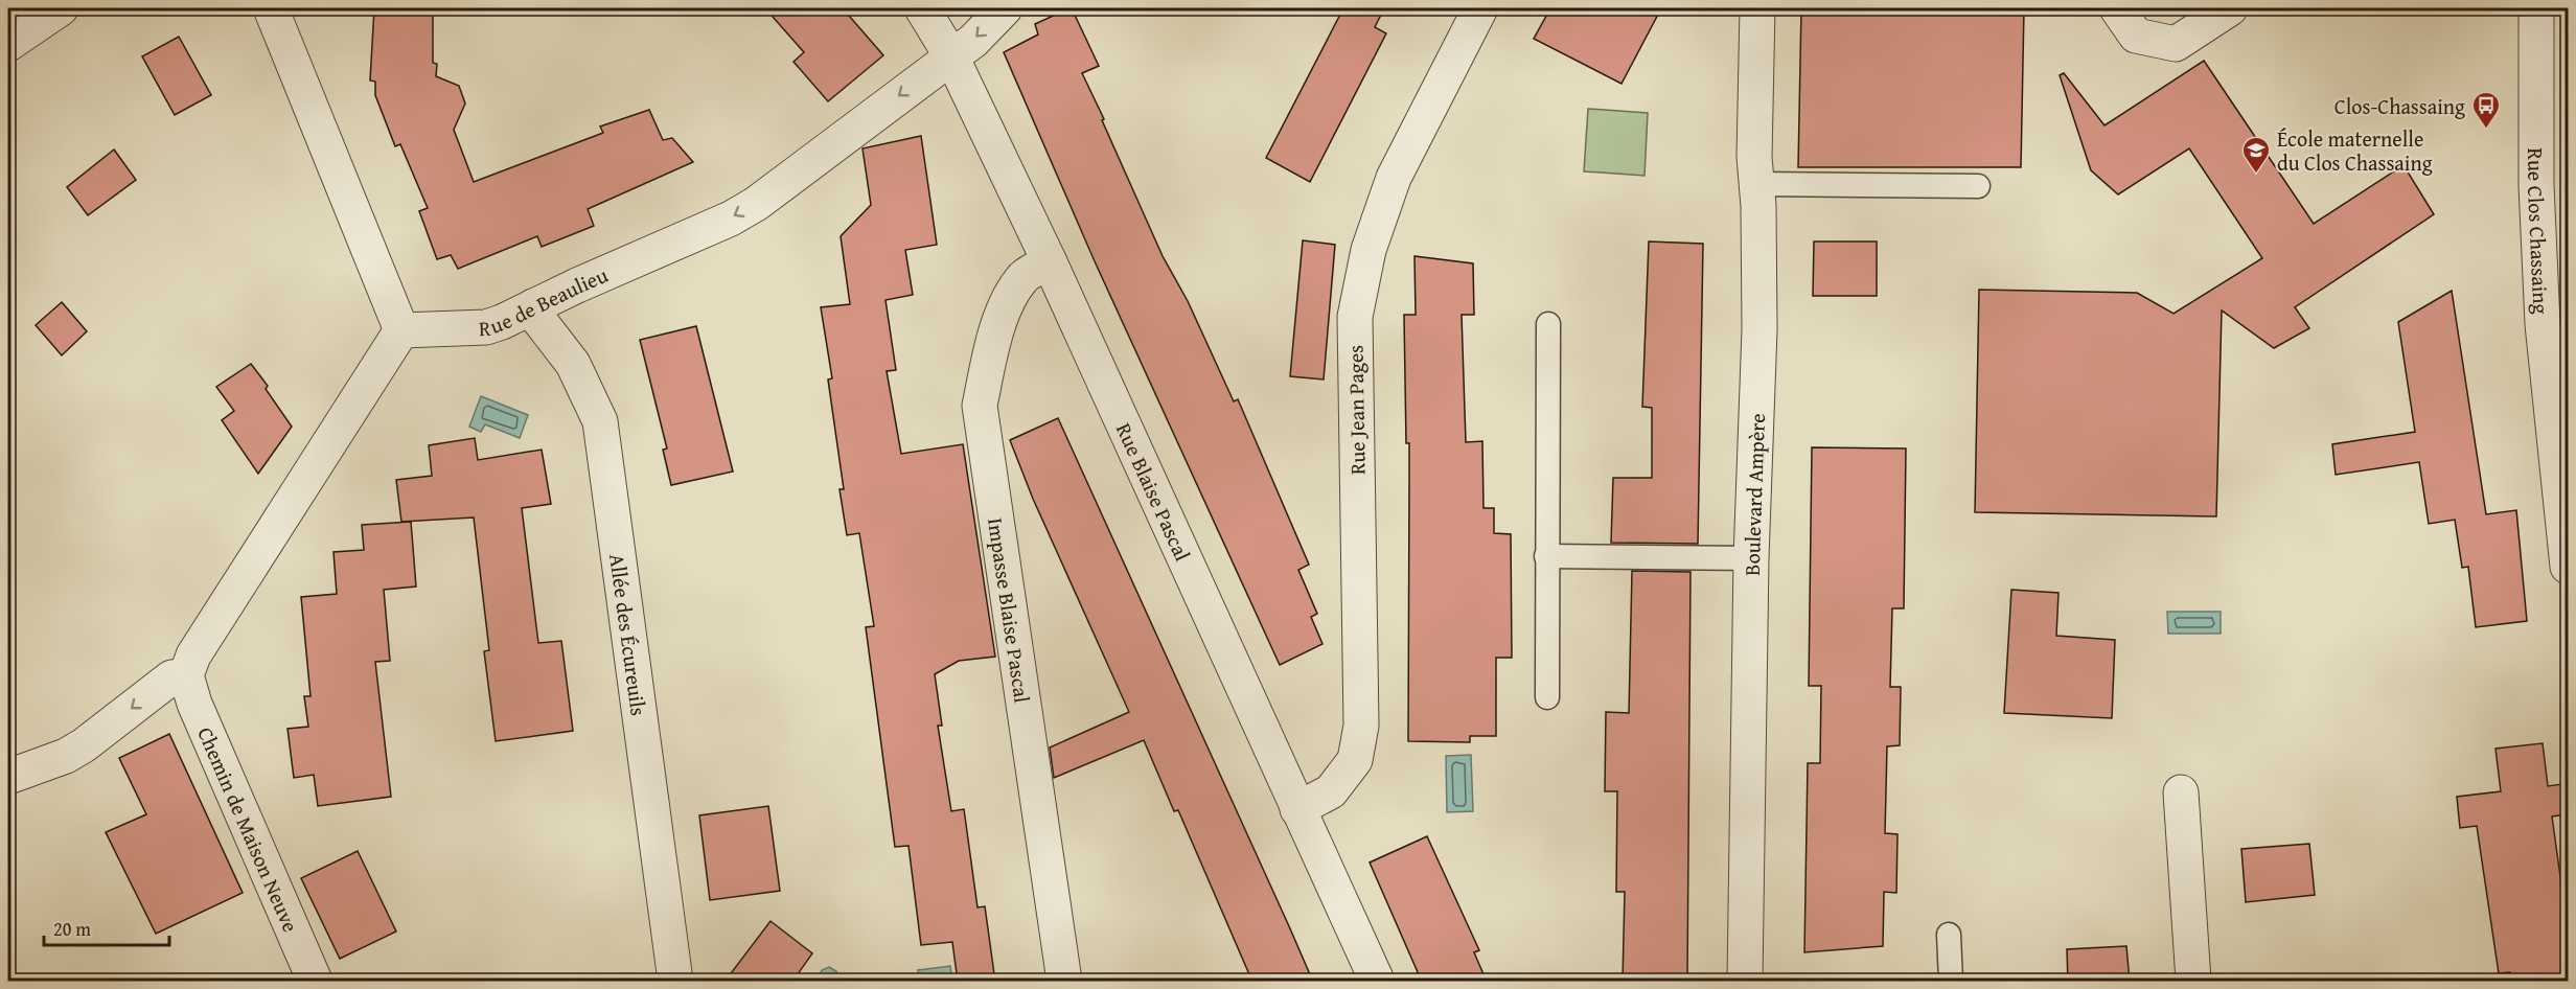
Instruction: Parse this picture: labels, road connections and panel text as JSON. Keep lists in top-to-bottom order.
{
  "streets": {
    "street": [
      "Rue Clos Chassaing",
      "Rue de Beaulieu",
      "Rue Jean Pages",
      "Rue Blaise Pascal",
      "Boulevard Ampère",
      "Impasse Blaise Pascal",
      "Allée des Écureuils",
      "Chemin de Maison Neuve"
    ]
  },
  "crossings": [
    ["Rue de Beaulieu", "Rue Blaise Pascal"],
    ["Rue de Beaulieu", "Allée des Écureuils"],
    ["Rue Jean Pages", "Rue Blaise Pascal"],
    ["Rue Blaise Pascal", "Impasse Blaise Pascal"]
  ],
  "one_way": ["Rue de Beaulieu"],
  "places": {
    "bus stop": ["Clos-Chassaing"],
    "school or university": ["École maternelle du Clos Chassaing"]
  },
  "scale_bar": "20 m"
}
